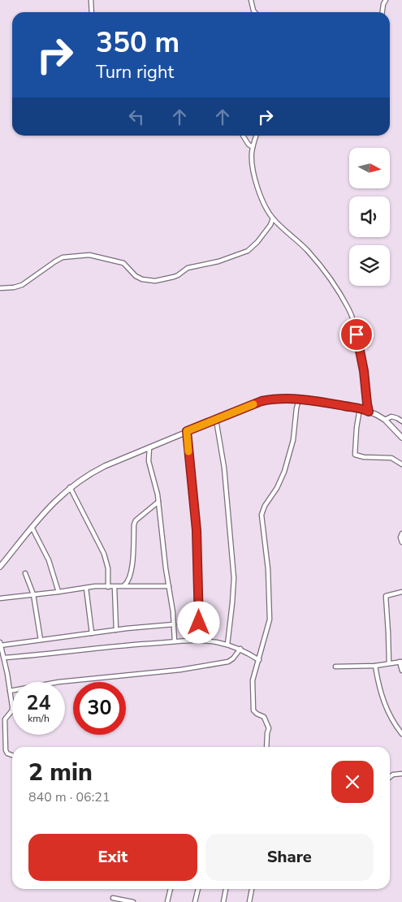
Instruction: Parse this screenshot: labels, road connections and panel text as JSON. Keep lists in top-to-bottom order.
{
  "north": "right",
  "page": {
    "turn": ["350 m", "Turn right"],
    "speed": "24 km/h",
    "limit": "30",
    "heading": ["2 min", "840 m · 06:21"],
    "buttons": ["Exit", "Share"]
  }
}
